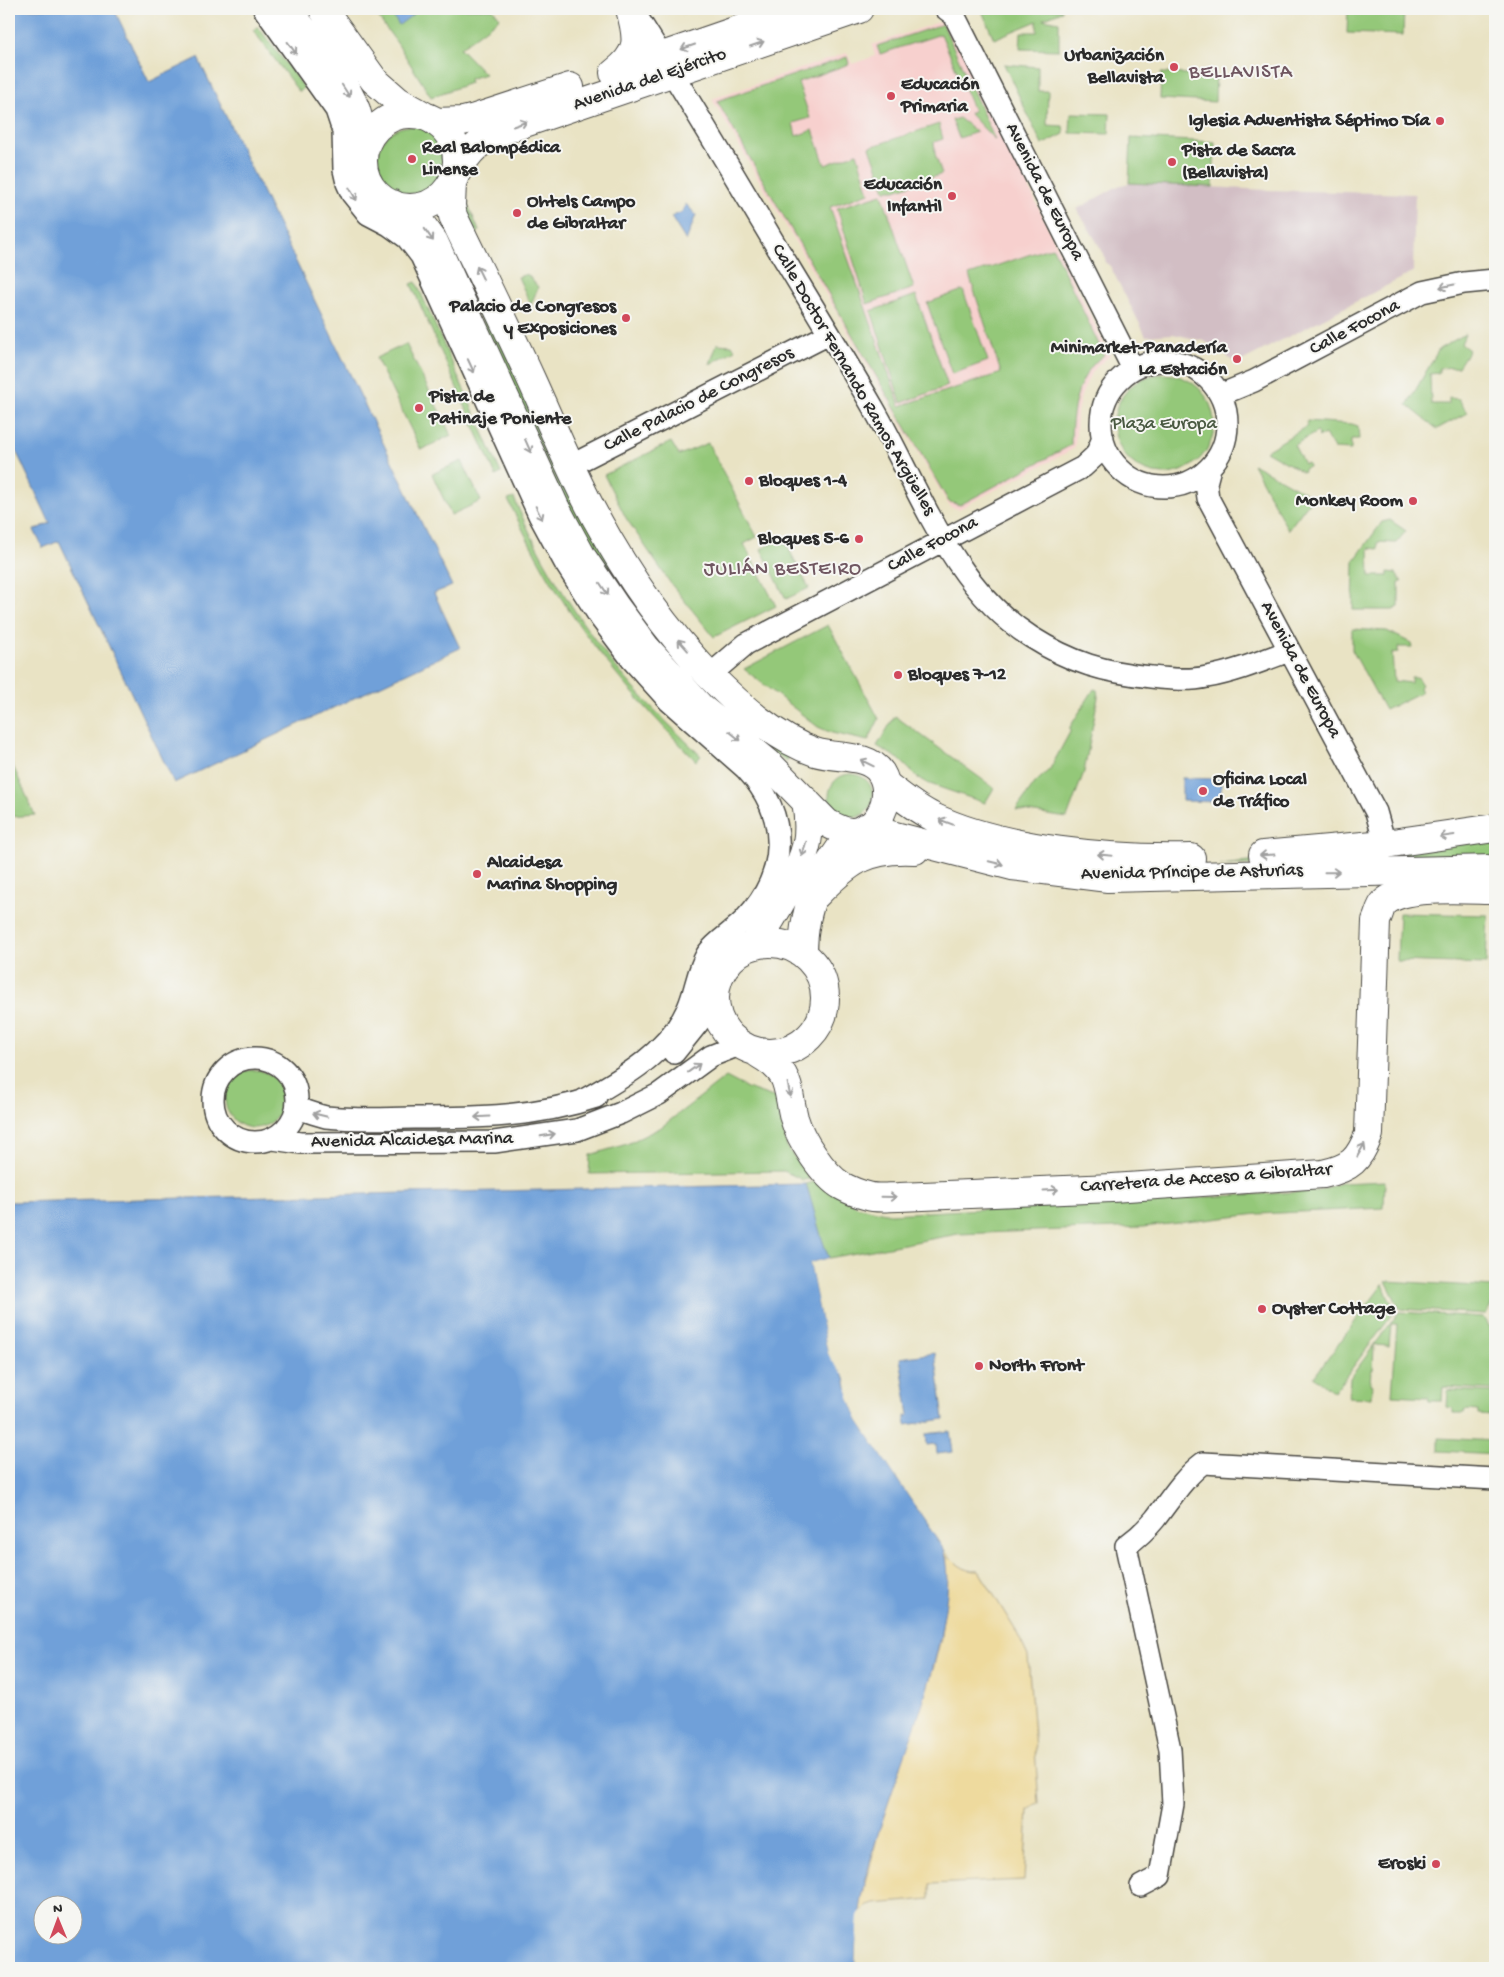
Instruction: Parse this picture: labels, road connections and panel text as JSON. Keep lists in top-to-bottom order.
{
  "streets": {
    "main road": ["Avenida del Ejército", "Avenida Príncipe de Asturias", "Carretera de Acceso a Gibraltar"],
    "street": [
      "Avenida de Europa",
      "Calle Focona",
      "Calle Doctor Fernando Ramos Argüelles",
      "Calle Palacio de Congresos",
      "Avenida Alcaidesa Marina"
    ]
  },
  "crossings": [
    ["Avenida del Ejército", "Calle Doctor Fernando Ramos Argüelles"],
    ["Avenida del Ejército", "Avenida Príncipe de Asturias"],
    ["Avenida de Europa", "Calle Focona"],
    ["Avenida de Europa", "Calle Doctor Fernando Ramos Argüelles"],
    ["Avenida de Europa", "Avenida Príncipe de Asturias"],
    ["Calle Focona", "Calle Doctor Fernando Ramos Argüelles"],
    ["Calle Focona", "Avenida Príncipe de Asturias"],
    ["Calle Doctor Fernando Ramos Argüelles", "Calle Palacio de Congresos"],
    ["Calle Palacio de Congresos", "Avenida Príncipe de Asturias"],
    ["Avenida Alcaidesa Marina", "Carretera de Acceso a Gibraltar"]
  ],
  "one_way": ["Calle Focona"],
  "districts": ["BELLAVISTA", "JULIÁN BESTEIRO"],
  "parks": ["Plaza Europa"],
  "places": [
    "Urbanización Bellavista",
    "Educación Primaria",
    "Iglesia Adventista Séptimo Día",
    "Real Balompédica Linense",
    "Pista de Sacra (Bellavista)",
    "Educación Infantil",
    "Ohtels Campo de Gibraltar",
    "Palacio de Congresos y Exposiciones",
    "Minimarket-Panadería La Estación",
    "Pista de Patinaje Poniente",
    "Bloques 1-4",
    "Monkey Room",
    "Bloques 5-6",
    "Bloques 7-12",
    "Oficina Local de Tráfico",
    "Alcaidesa Marina Shopping",
    "Oyster Cottage",
    "North Front",
    "Eroski"
  ],
  "north": "top"
}
